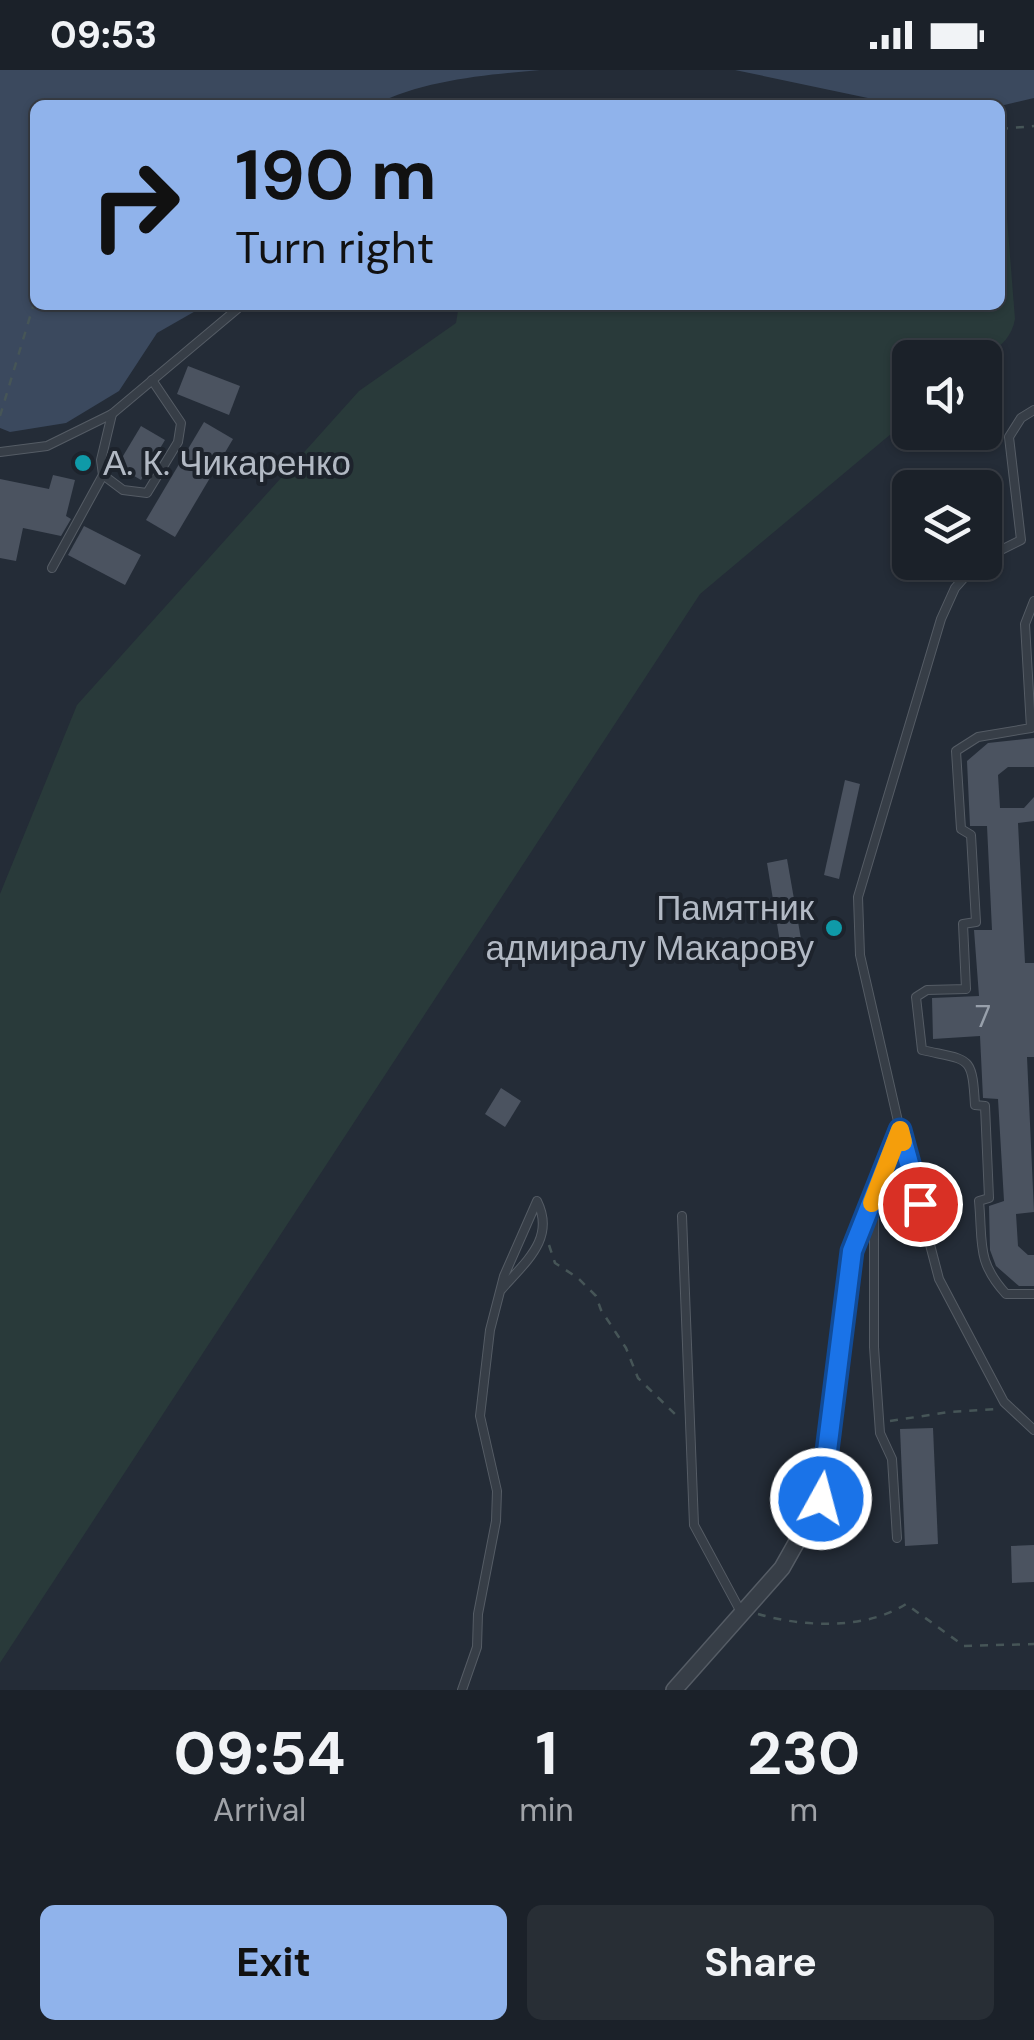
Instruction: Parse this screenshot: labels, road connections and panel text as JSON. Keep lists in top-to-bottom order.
{
  "places": ["А. К. Чикаренко", "Памятник адмиралу Макарову"],
  "house_numbers": ["7"],
  "page": {
    "status": "09:53",
    "turn": ["190 m", "Turn right"],
    "eta": [
      "09:54",
      "Arrival",
      "1",
      "min",
      "230",
      "m"
    ],
    "buttons": ["Exit", "Share"]
  }
}
